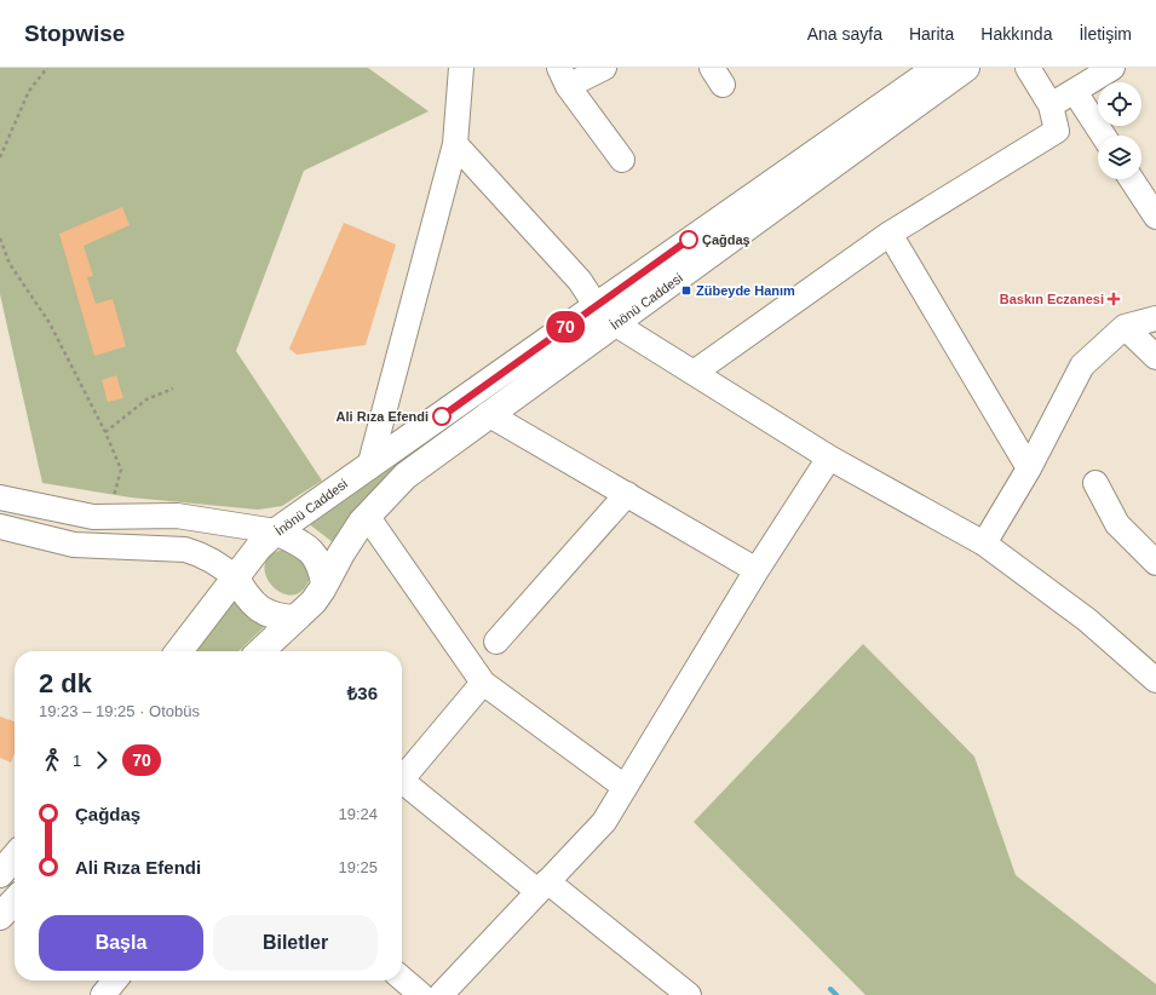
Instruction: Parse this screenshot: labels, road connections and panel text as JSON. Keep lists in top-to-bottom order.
{
  "streets": {
    "main road": ["İnönü Caddesi"]
  },
  "places": {
    "other": ["Çağdaş", "Ali Rıza Efendi"],
    "transit": ["Zübeyde Hanım"],
    "health": ["Baskın Eczanesi"]
  },
  "lines": ["bus line 70"],
  "page": {
    "header": "Stopwise",
    "nav": [
      "Ana sayfa",
      "Harita",
      "Hakkında",
      "İletişim"
    ],
    "on_map": "70",
    "heading": ["2 dk", "19:23 – 19:25 · Otobüs", "₺36"],
    "legs": ["1", "70"],
    "list": [
      {
        "name": "Çağdaş",
        "value": "19:24"
      },
      {
        "name": "Ali Rıza Efendi",
        "value": "19:25"
      }
    ],
    "buttons": ["Başla", "Biletler"]
  }
}
